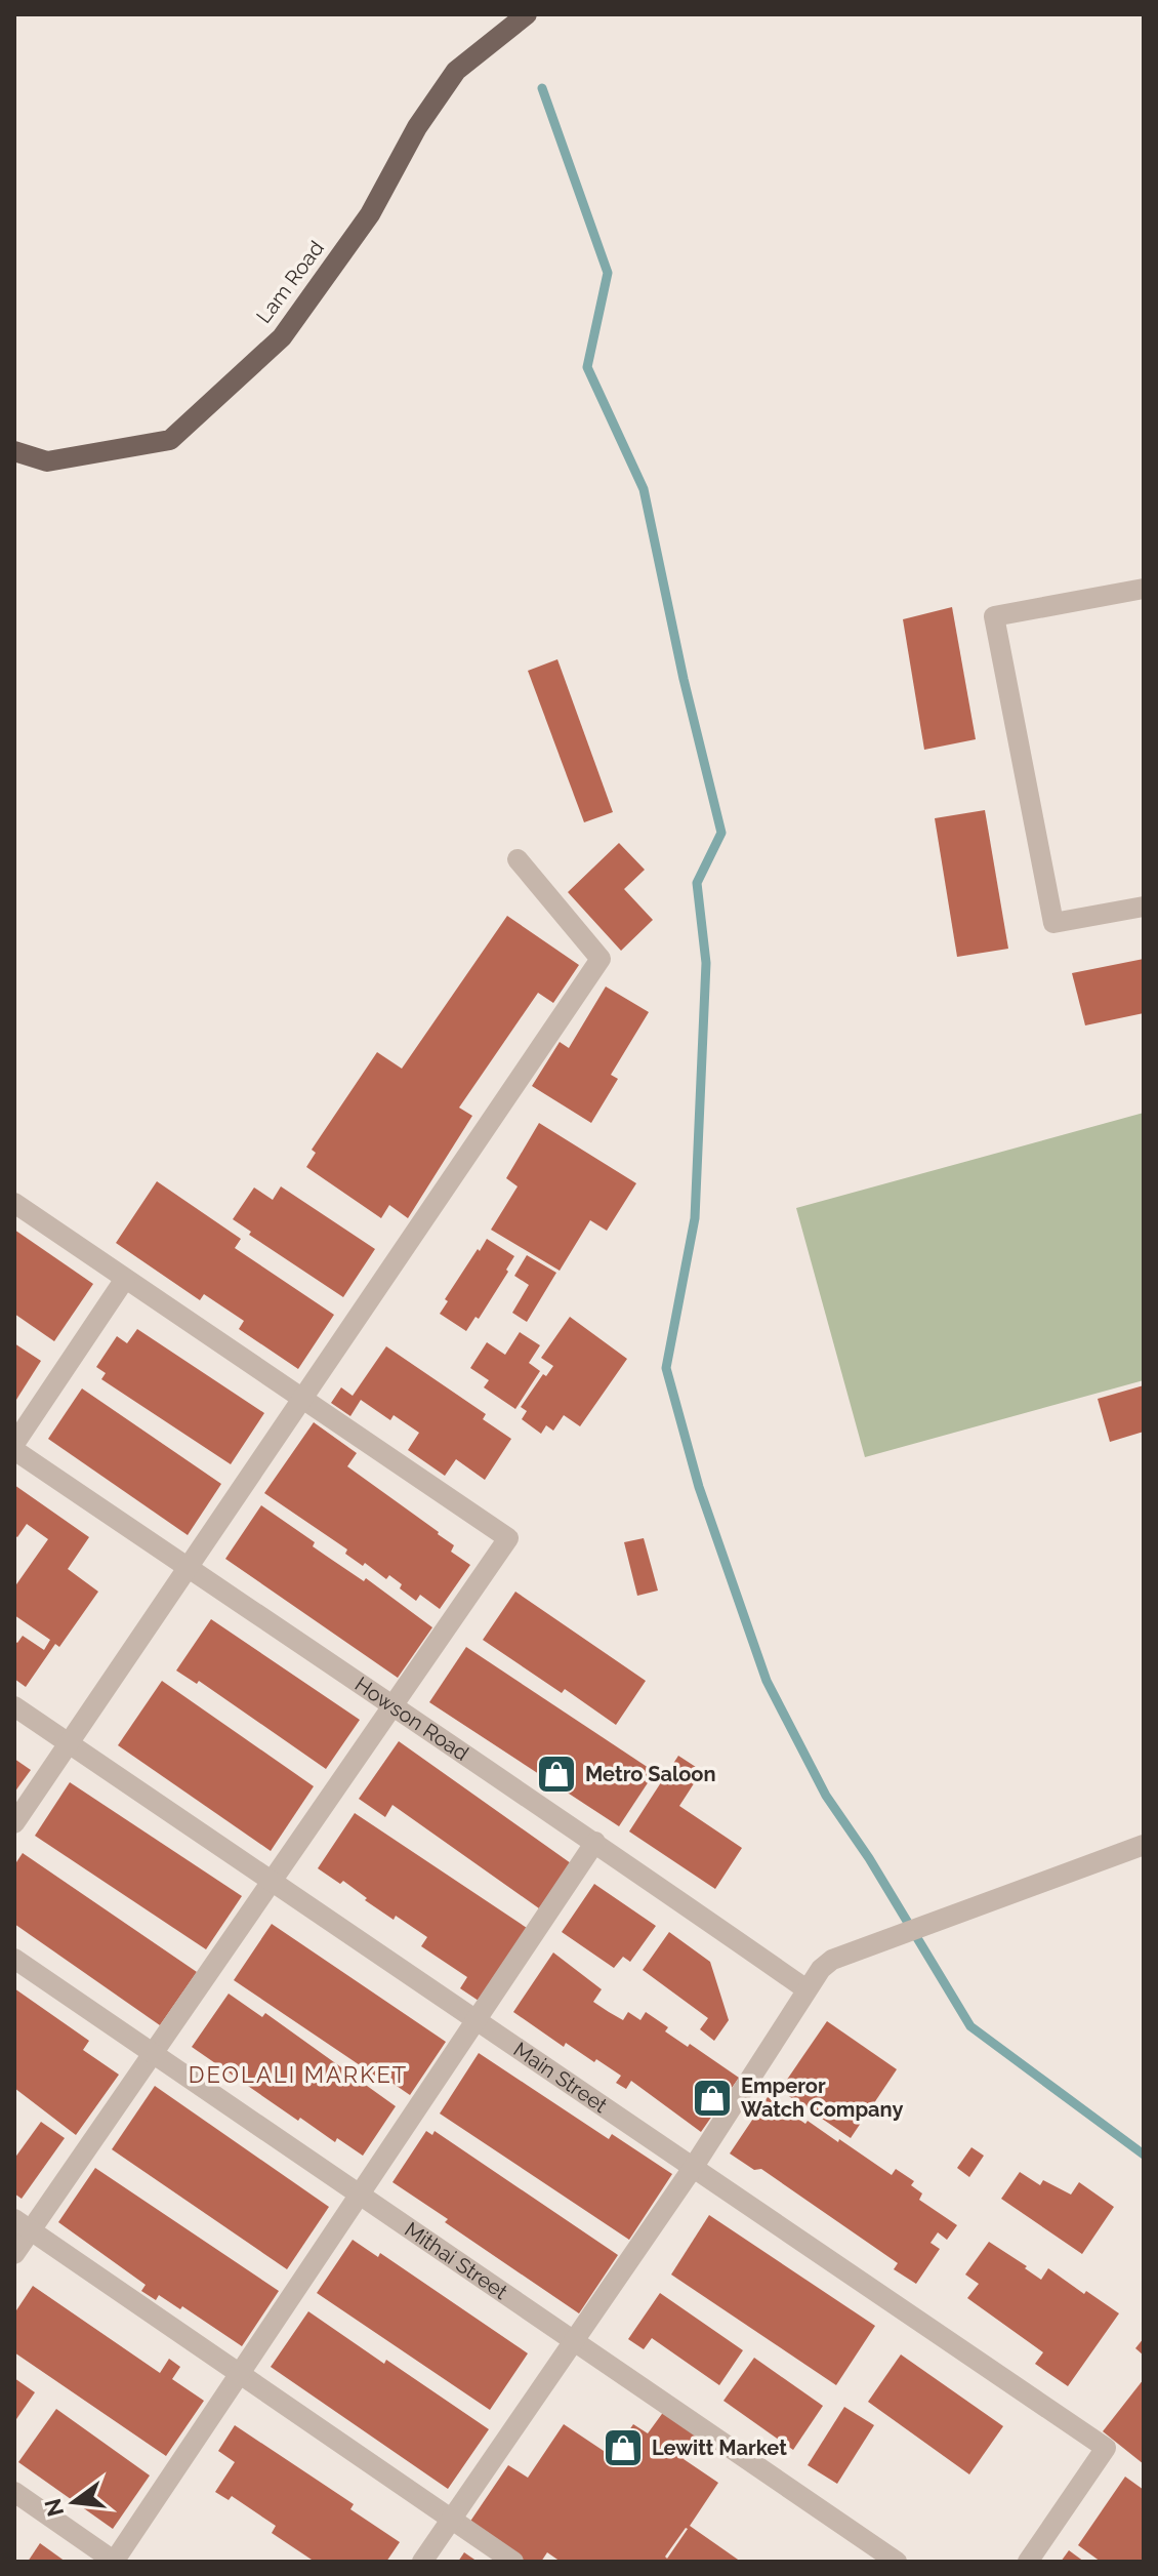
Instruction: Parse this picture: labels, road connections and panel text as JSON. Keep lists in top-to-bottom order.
{
  "streets": {
    "main road": ["Lam Road"],
    "street": ["Howson Road", "Main Street", "Mithai Street"]
  },
  "districts": ["DEOLALI MARKET"],
  "places": {
    "shop": ["Metro Saloon", "Emperor Watch Company", "Lewitt Market"]
  },
  "north": "left"
}
